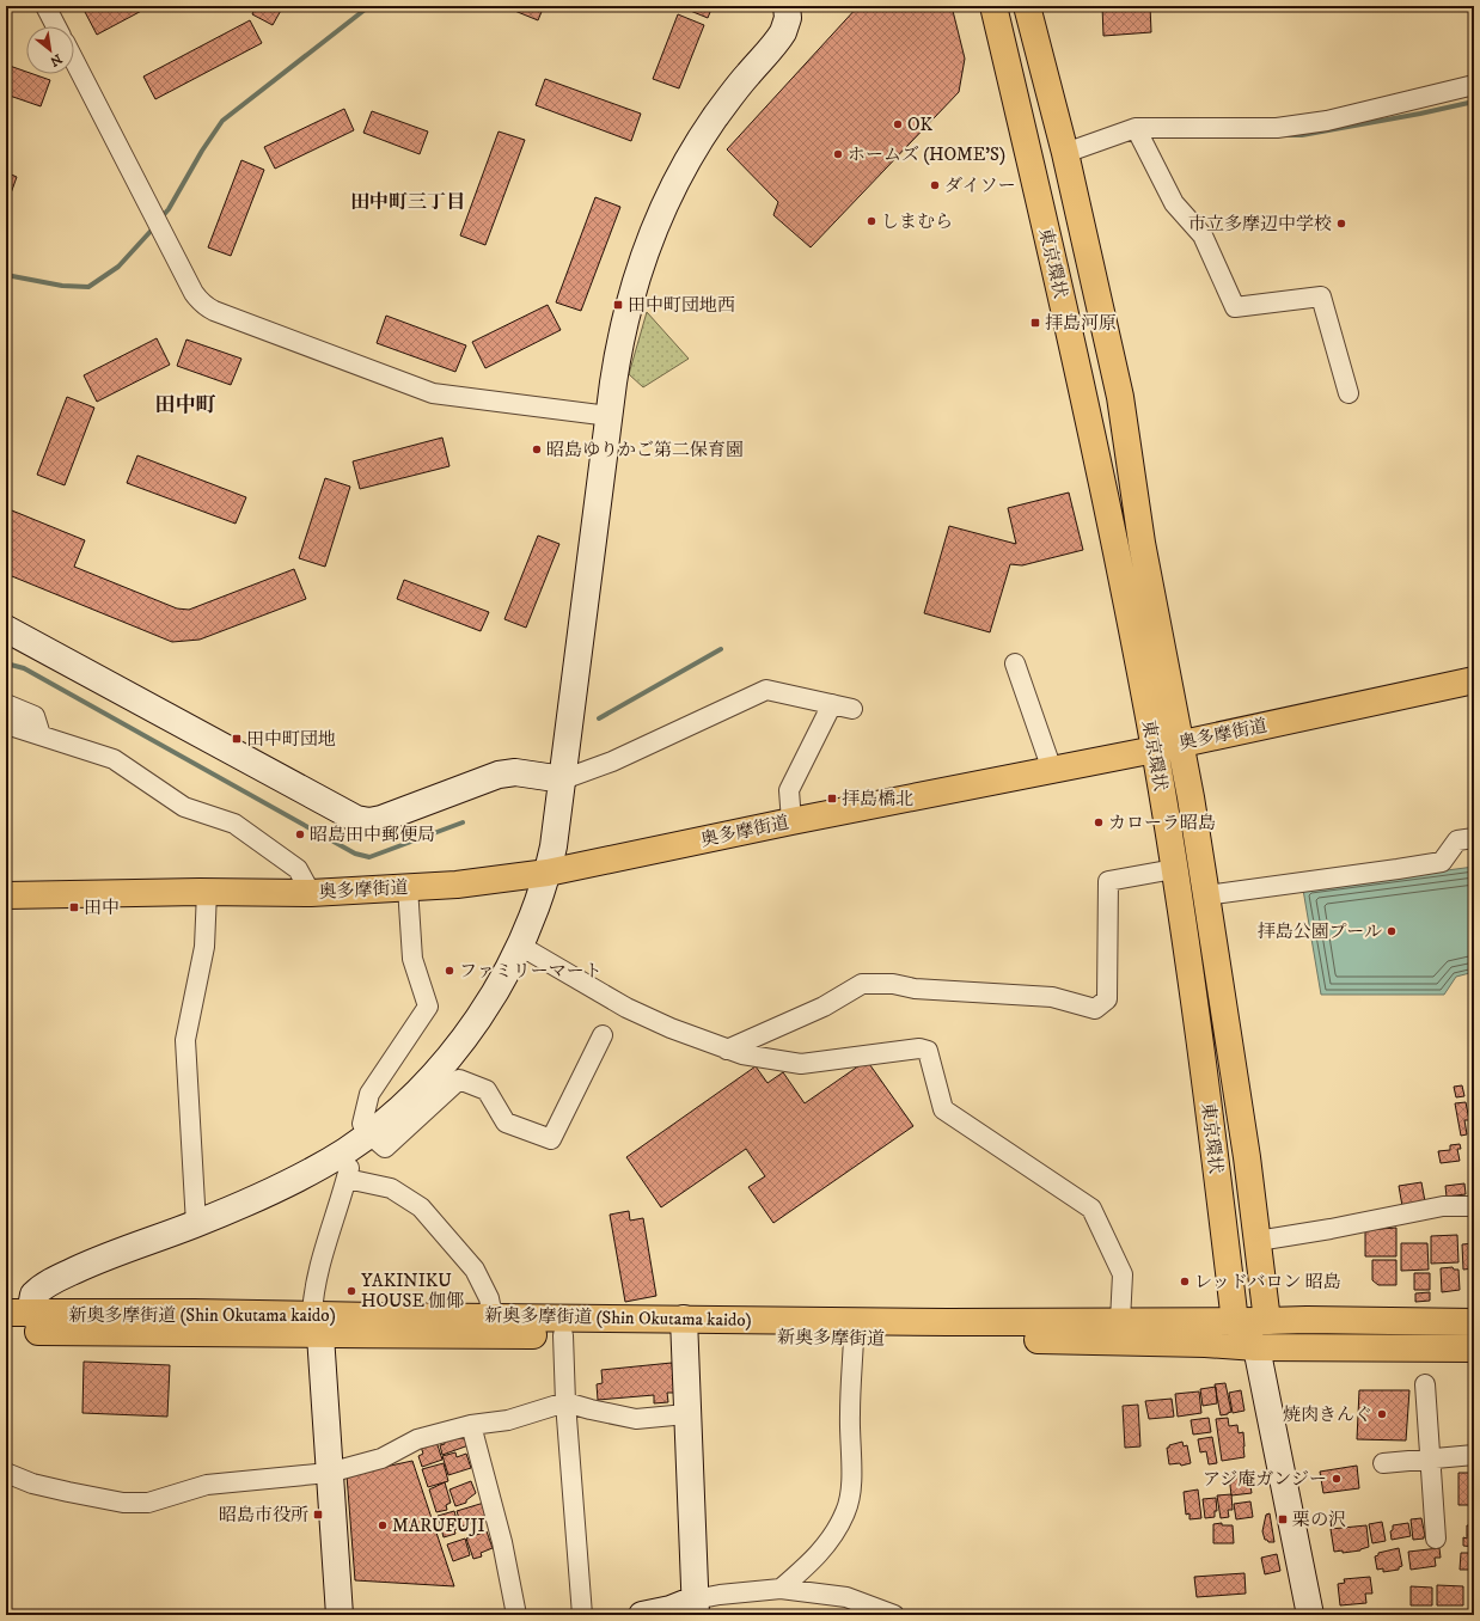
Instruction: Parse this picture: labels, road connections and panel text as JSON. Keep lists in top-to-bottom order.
{
  "streets": {
    "main road": [
      "東京環状",
      "奥多摩街道",
      "新奥多摩街道 (Shin Okutama kaido)",
      "新奥多摩街道"
    ]
  },
  "crossings": [
    ["東京環状", "奥多摩街道"],
    ["新奥多摩街道 (Shin Okutama kaido)", "新奥多摩街道"]
  ],
  "districts": ["田中町三丁目", "田中町"],
  "places": {
    "other": [
      "OK",
      "ホームズ (HOME'S)",
      "ダイソー",
      "しまむら",
      "市立多摩辺中学校",
      "昭島ゆりかご第二保育園",
      "カローラ昭島",
      "昭島田中郵便局",
      "拝島公園プール",
      "ファミリーマート",
      "レッドバロン 昭島",
      "YAKINIKU HOUSE 伽倻",
      "焼肉きんぐ",
      "アジ庵ガンジー",
      "MARUFUJI"
    ],
    "transit": [
      "田中町団地西",
      "拝島河原",
      "田中町団地",
      "拝島橋北",
      "田中",
      "昭島市役所",
      "栗の沢"
    ]
  },
  "north": "bottom right"
}
